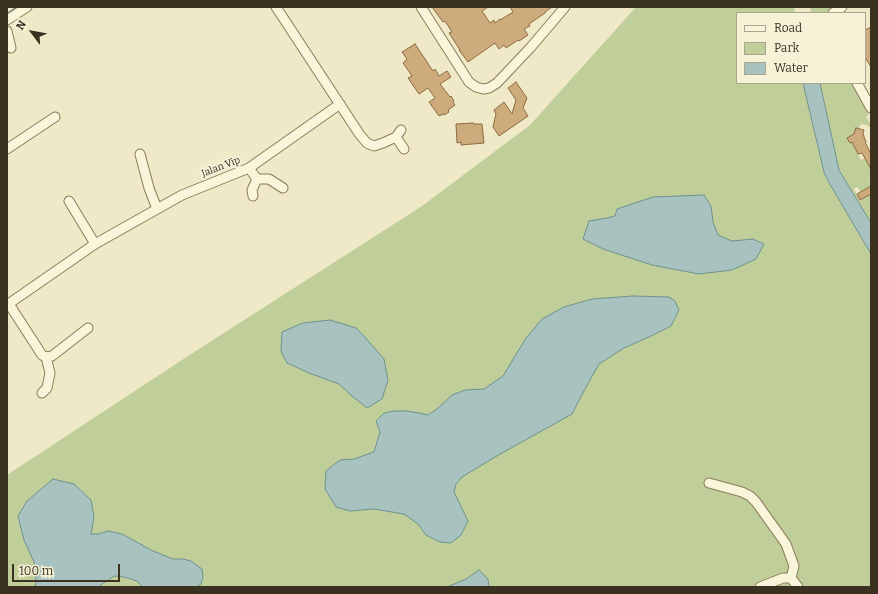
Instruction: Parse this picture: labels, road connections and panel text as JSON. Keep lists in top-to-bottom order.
{
  "streets": {
    "street": ["Jalan Vip"]
  },
  "legend": ["Road", "Park", "Water"],
  "scale_bar": "100 m",
  "north": "top left"
}
